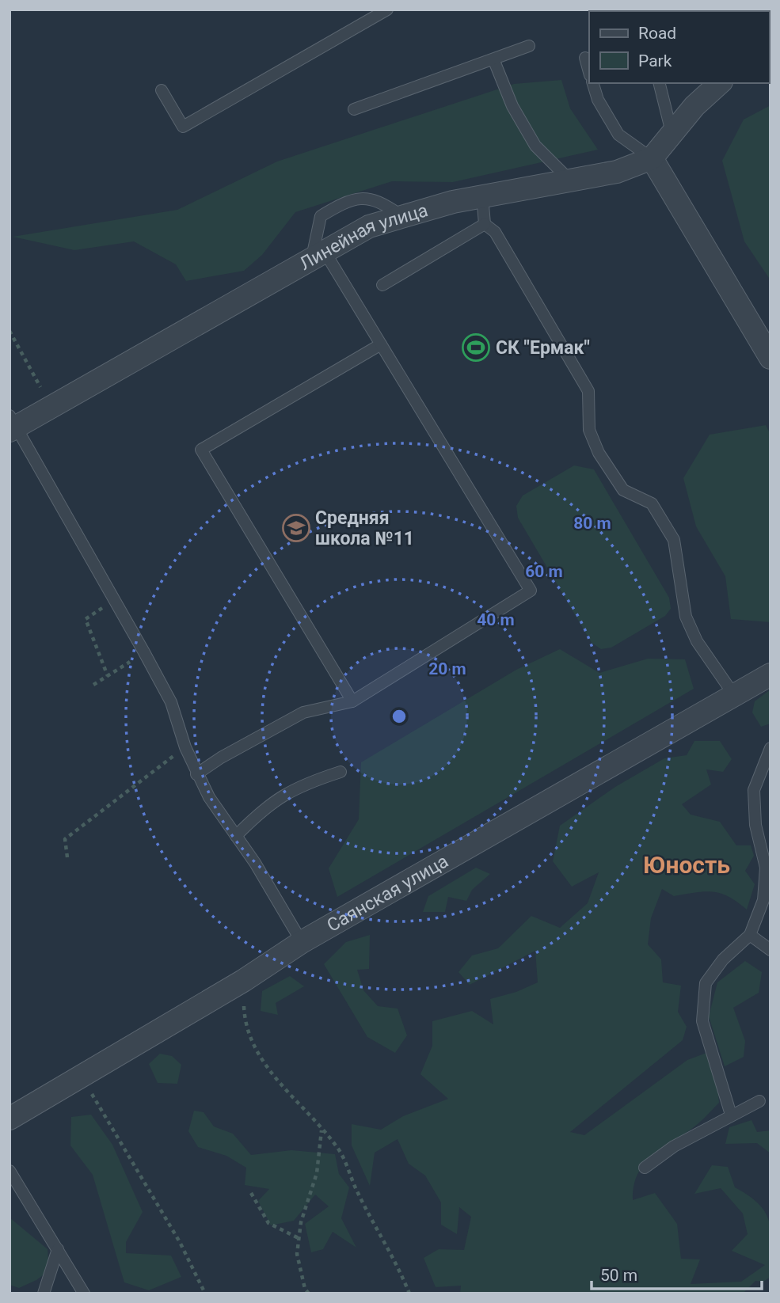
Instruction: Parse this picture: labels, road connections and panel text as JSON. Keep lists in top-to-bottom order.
{
  "streets": {
    "street": ["Линейная улица", "Саянская улица"]
  },
  "districts": ["Юность"],
  "places": {
    "sports": ["СК \"Ермак\""],
    "school or university": ["Средняя школа №11"]
  },
  "legend": ["Road", "Park"],
  "scale_bar": "50 m",
  "rings": [
    "80 m",
    "60 m",
    "40 m",
    "20 m"
  ]
}
